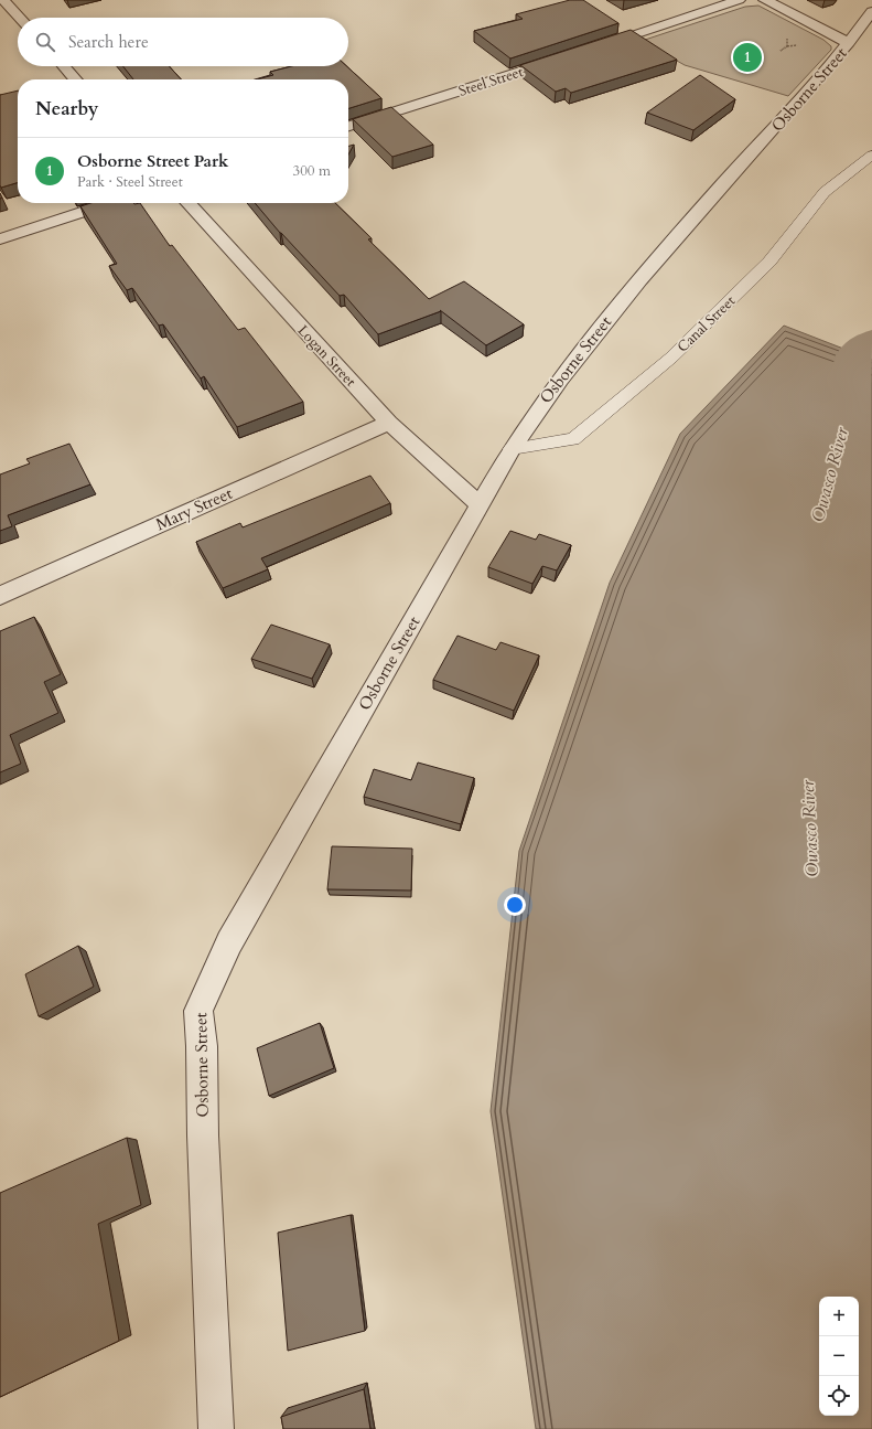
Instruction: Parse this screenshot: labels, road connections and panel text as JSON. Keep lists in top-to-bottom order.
{
  "streets": {
    "street": [
      "Steel Street",
      "Osborne Street",
      "Logan Street",
      "Mary Street"
    ],
    "lane": ["Canal Street"]
  },
  "crossings": [
    ["Osborne Street", "Canal Street"],
    ["Osborne Street", "Logan Street"],
    ["Logan Street", "Mary Street"]
  ],
  "water": ["Owasco River"],
  "page": {
    "search": "Search here",
    "pins": "1",
    "heading": "Nearby",
    "list": [
      {
        "mark": "1",
        "name": "Osborne Street Park",
        "note": "Park · Steel Street",
        "value": "300 m"
      }
    ],
    "map_buttons": ["+", "−"]
  }
}
